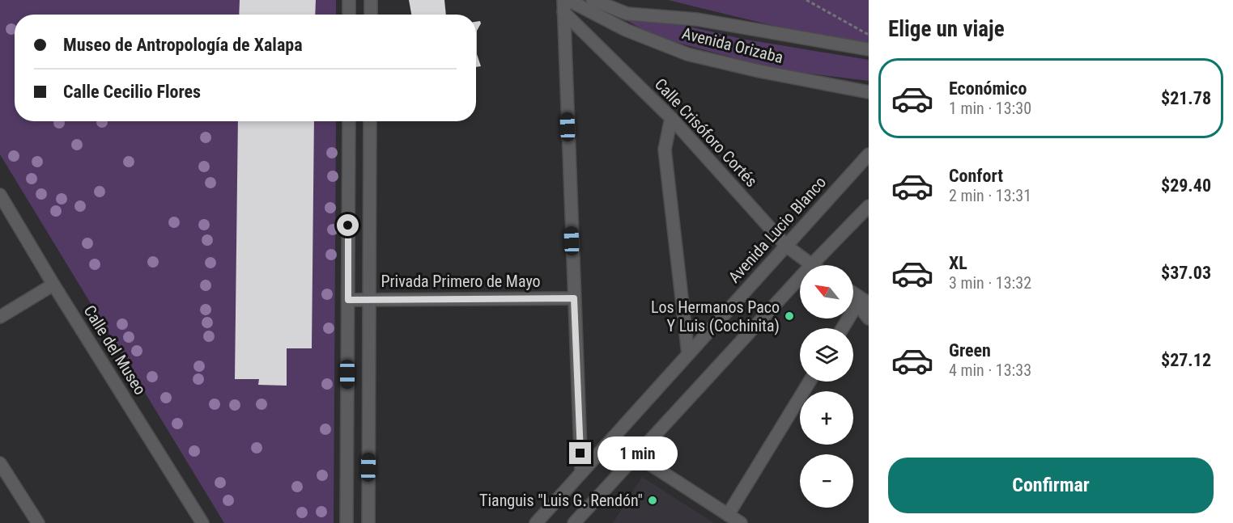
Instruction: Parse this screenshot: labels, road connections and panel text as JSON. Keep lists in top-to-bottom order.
{
  "streets": {
    "street": [
      "Avenida Orizaba",
      "Calle Crisóforo Cortés",
      "Avenida Lucio Blanco",
      "Privada Primero de Mayo",
      "Calle del Museo"
    ]
  },
  "crossings": [
    ["Calle Crisóforo Cortés", "Avenida Lucio Blanco"]
  ],
  "places": ["Los Hermanos Paco Y Luis (Cochinita)", "Tianguis \"Luis G. Rendón\""],
  "north": "top left",
  "page": {
    "heading": "Elige un viaje",
    "banner": ["Museo de Antropología de Xalapa", "Calle Cecilio Flores"],
    "list": [
      {
        "name": "Económico",
        "note": "1 min · 13:30",
        "value": "$21.78"
      },
      {
        "name": "Confort",
        "note": "2 min · 13:31",
        "value": "$29.40"
      },
      {
        "name": "XL",
        "note": "3 min · 13:32",
        "value": "$37.03"
      },
      {
        "name": "Green",
        "note": "4 min · 13:33",
        "value": "$27.12"
      }
    ],
    "map_buttons": ["+", "−"],
    "bubble": "1 min",
    "buttons": "Confirmar"
  }
}
